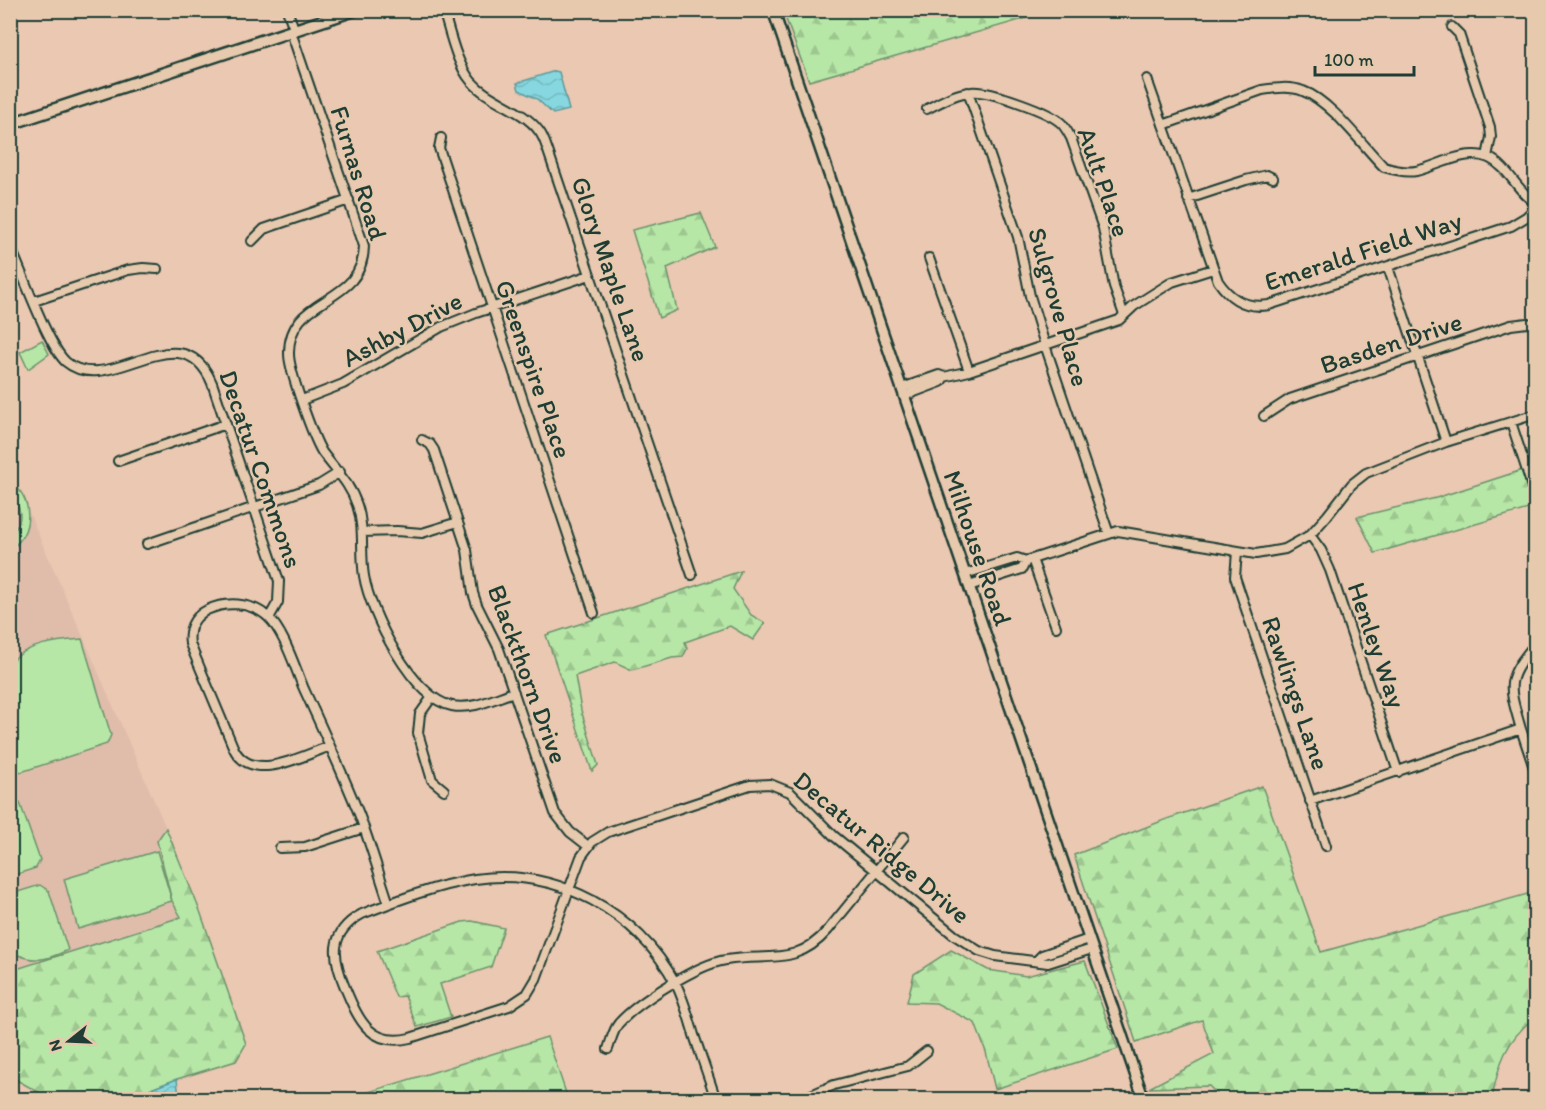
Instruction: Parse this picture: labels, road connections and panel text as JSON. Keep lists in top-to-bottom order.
{
  "streets": {
    "street": [
      "Furnas Road",
      "Ault Place",
      "Emerald Field Way",
      "Glory Maple Lane",
      "Sulgrove Place",
      "Ashby Drive",
      "Basden Drive",
      "Greenspire Place",
      "Decatur Commons",
      "Milhouse Road",
      "Henley Way",
      "Blackthorn Drive",
      "Rawlings Lane",
      "Decatur Ridge Drive"
    ]
  },
  "crossings": [
    ["Furnas Road", "Ashby Drive"],
    ["Ault Place", "Sulgrove Place"],
    ["Glory Maple Lane", "Ashby Drive"],
    ["Ashby Drive", "Greenspire Place"],
    ["Milhouse Road", "Decatur Ridge Drive"],
    ["Blackthorn Drive", "Decatur Ridge Drive"]
  ],
  "scale_bar": "100 m",
  "north": "left"
}
